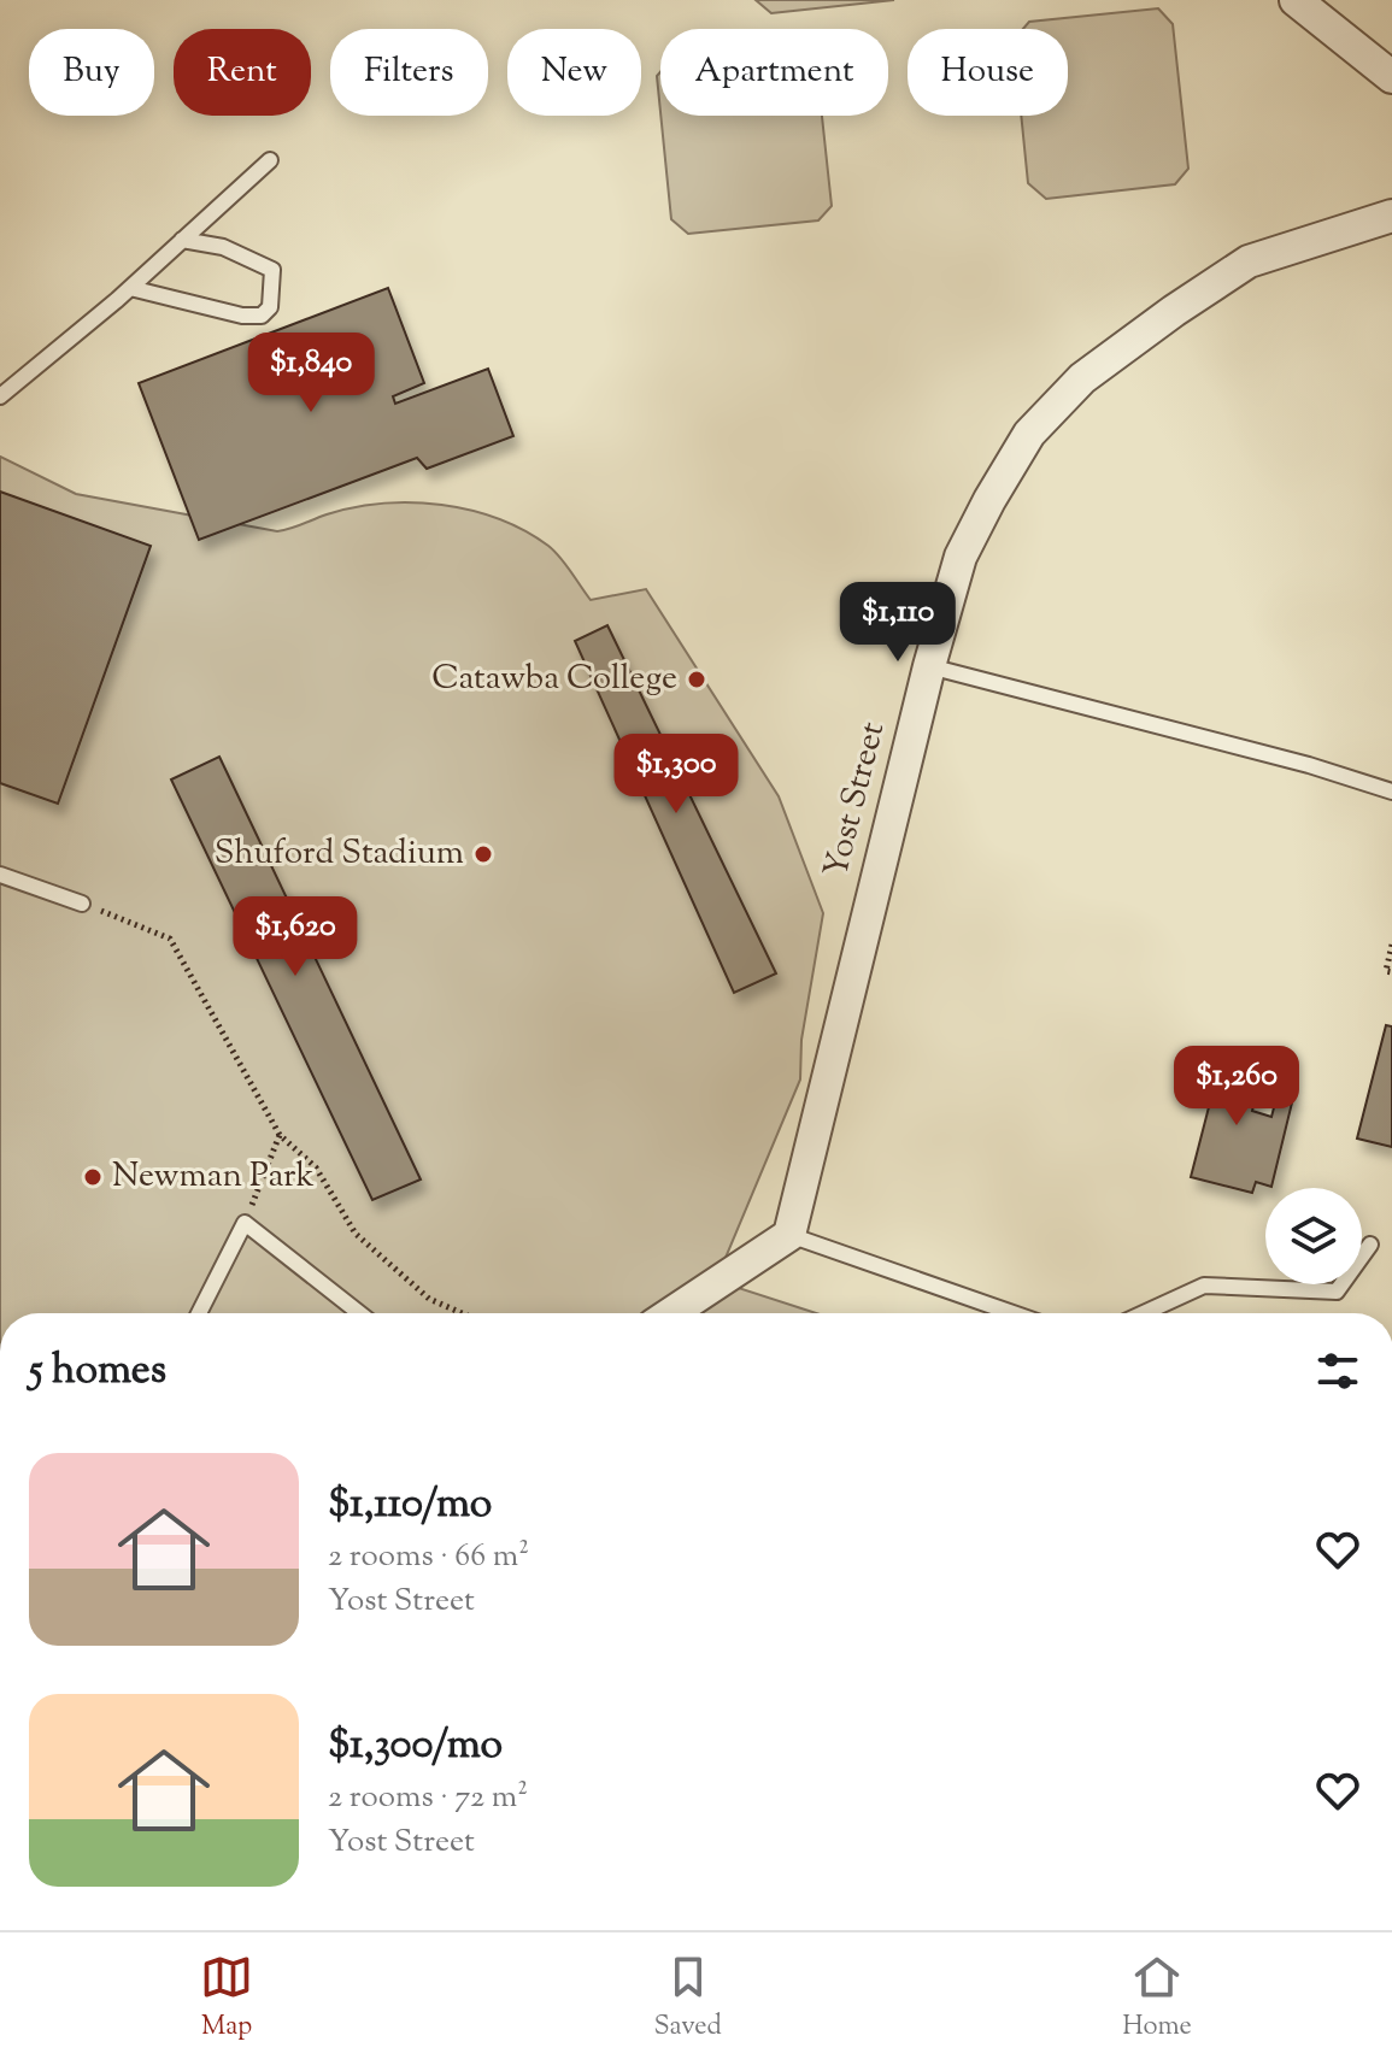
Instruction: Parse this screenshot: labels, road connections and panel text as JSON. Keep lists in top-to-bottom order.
{
  "streets": {
    "street": ["Yost Street"]
  },
  "places": ["Catawba College", "Shuford Stadium", "Newman Park"],
  "page": {
    "chip": [
      "Buy",
      "Rent",
      "Filters",
      "New",
      "Apartment",
      "House"
    ],
    "price": [
      "$1,840",
      "$1,110",
      "$1,300",
      "$1,620",
      "$1,260"
    ],
    "heading": "5 homes",
    "list": [
      {
        "name": "$1,110/mo",
        "note": "2 rooms · 66 m² · Yost Street"
      },
      {
        "name": "$1,300/mo",
        "note": "2 rooms · 72 m² · Yost Street"
      }
    ],
    "tabs": ["Map", "Saved", "Home"]
  }
}
